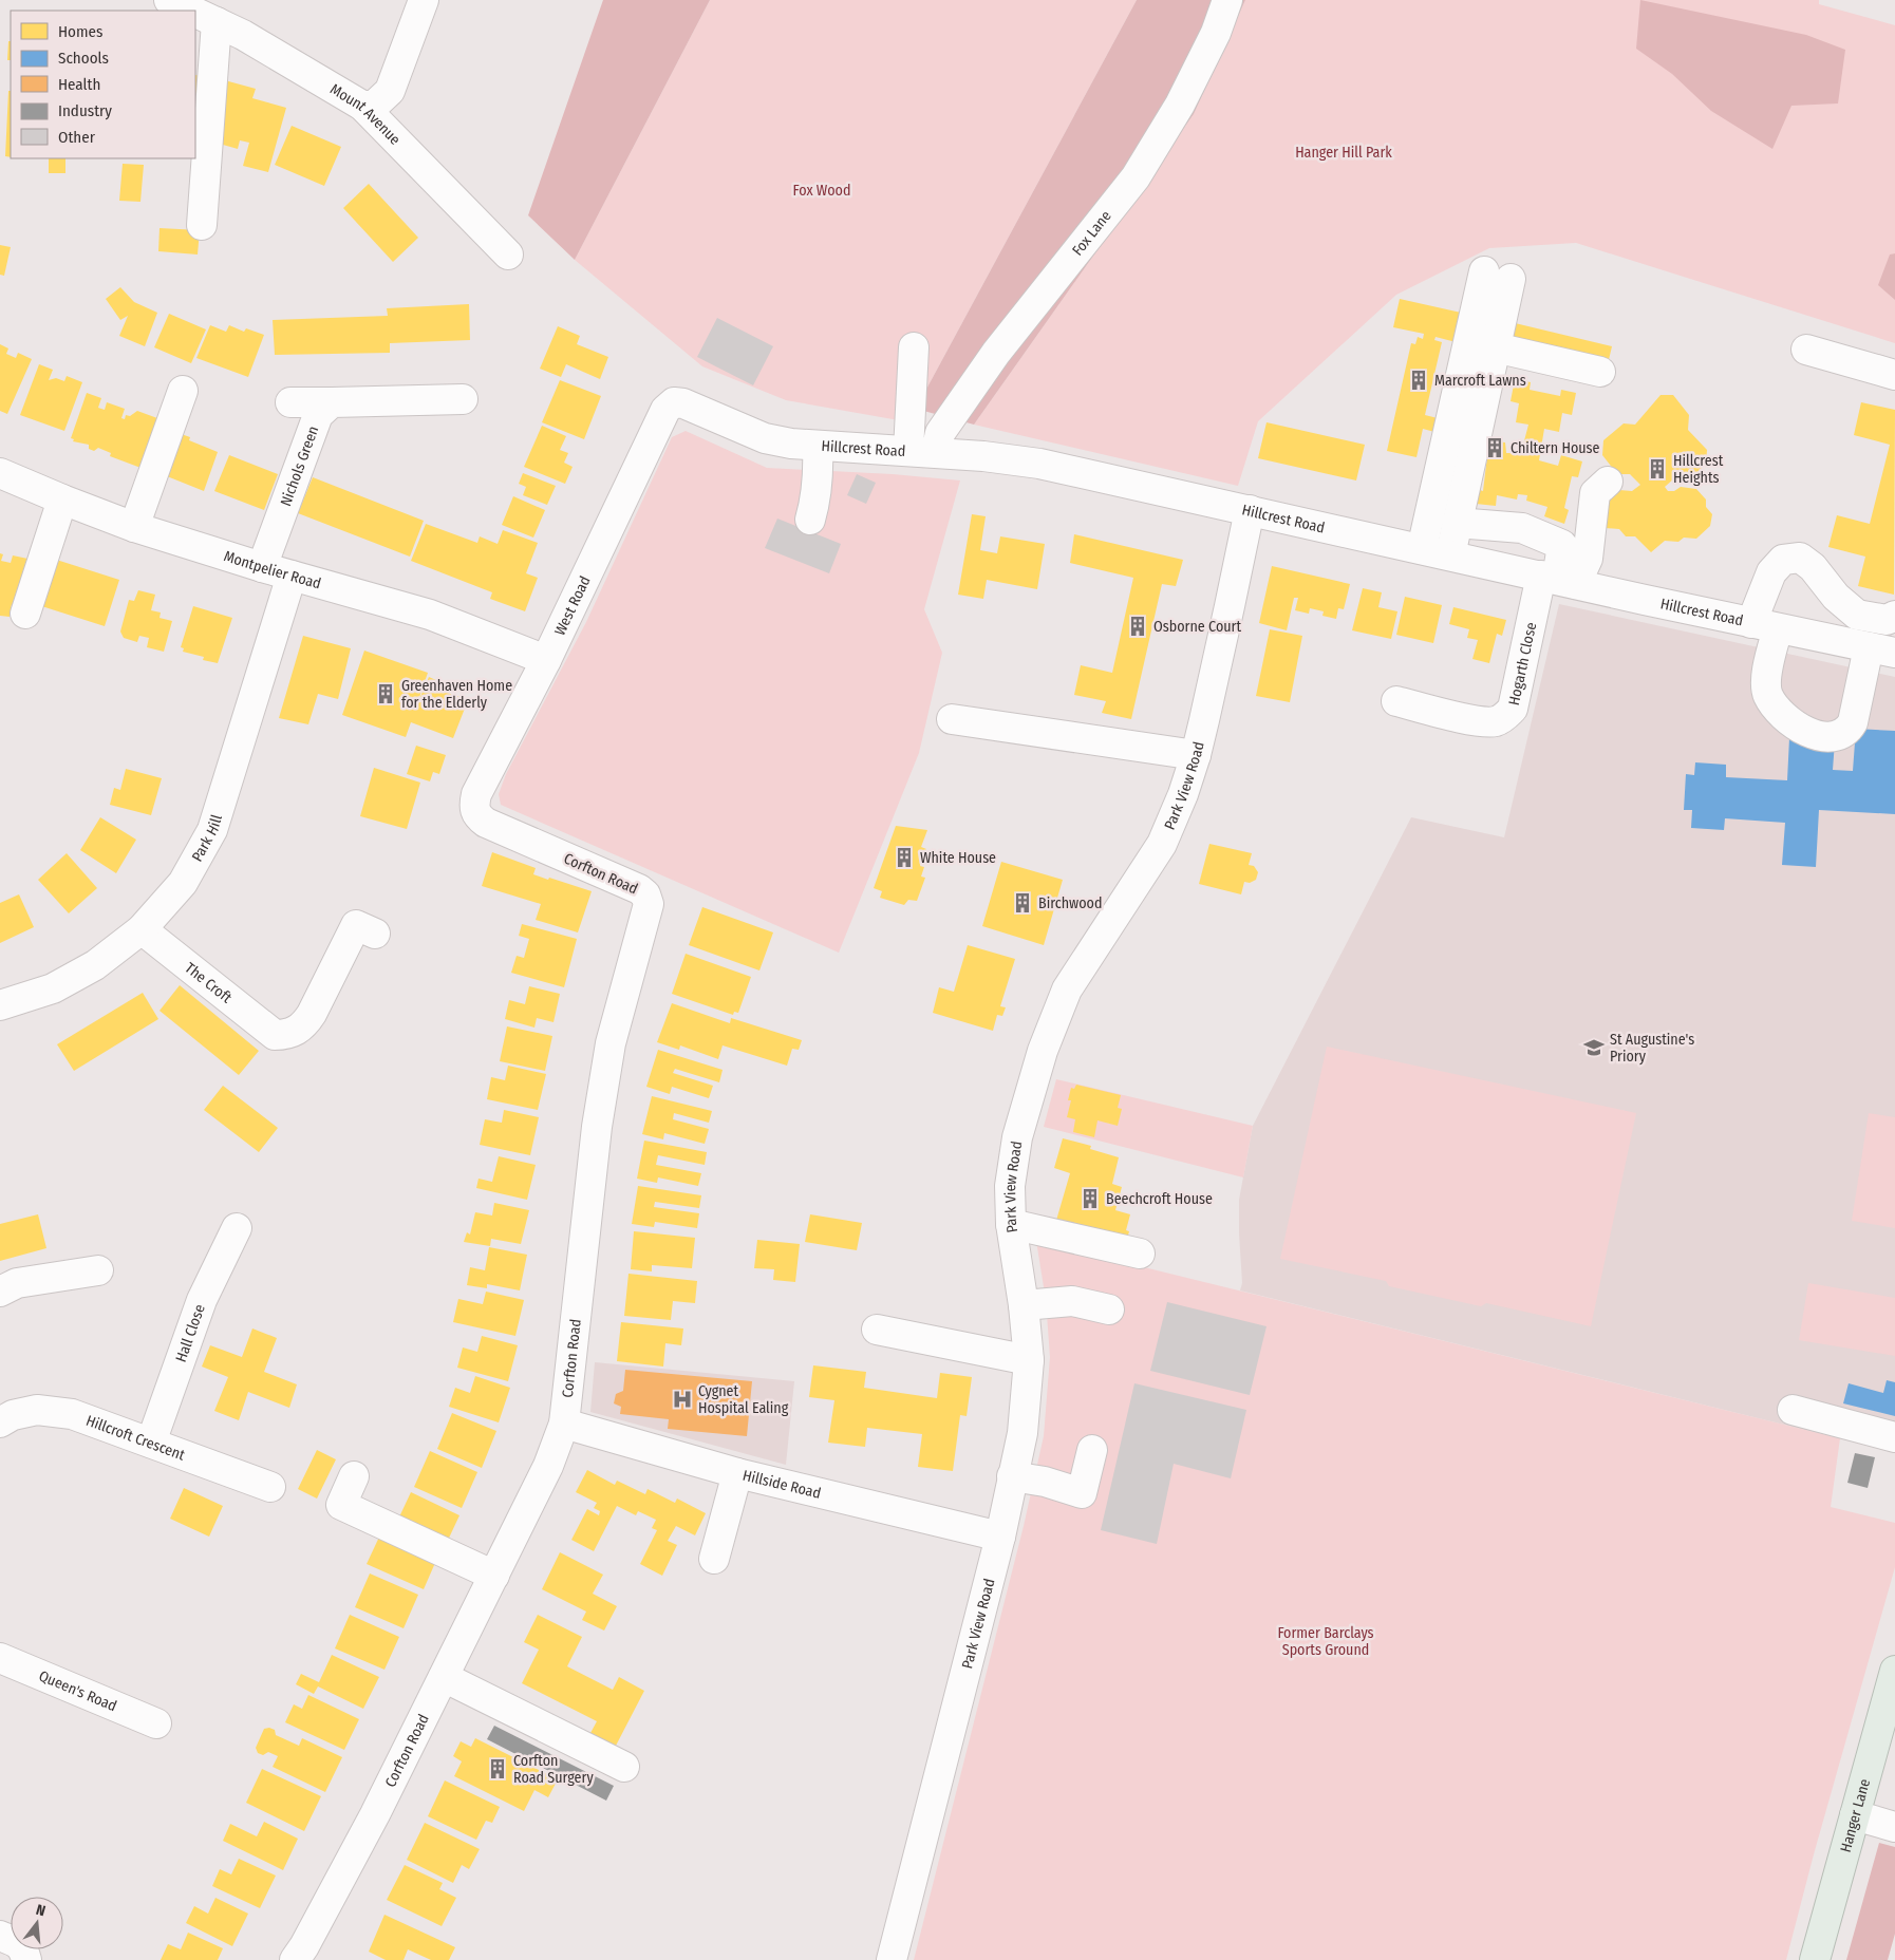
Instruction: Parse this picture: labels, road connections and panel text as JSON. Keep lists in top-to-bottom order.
{
  "streets": {
    "highway": ["Hanger Lane"],
    "street": [
      "Mount Avenue",
      "Fox Lane",
      "Hillcrest Road",
      "Nichols Green",
      "Montpelier Road",
      "West Road",
      "Hogarth Close",
      "Park View Road",
      "Park Hill",
      "Corfton Road",
      "The Croft",
      "Hall Close",
      "Hillcroft Crescent",
      "Hillside Road",
      "Queen's Road"
    ]
  },
  "crossings": [
    ["Fox Lane", "Hillcrest Road"],
    ["Hillcrest Road", "West Road"],
    ["Hillcrest Road", "Hogarth Close"],
    ["Hillcrest Road", "Park View Road"],
    ["Nichols Green", "Montpelier Road"],
    ["Montpelier Road", "West Road"],
    ["Montpelier Road", "Park Hill"],
    ["West Road", "Corfton Road"],
    ["Park View Road", "Hillside Road"],
    ["Park Hill", "The Croft"],
    ["Corfton Road", "Hillside Road"],
    ["Hall Close", "Hillcroft Crescent"]
  ],
  "parks": ["Hanger Hill Park", "Fox Wood", "Former Barclays Sports Ground"],
  "places": {
    "building": [
      "Marcroft Lawns",
      "Chiltern House",
      "Hillcrest Heights",
      "Osborne Court",
      "Greenhaven Home for the Elderly",
      "White House",
      "Birchwood",
      "Beechcroft House",
      "Corfton Road Surgery"
    ],
    "school or university": ["St Augustine's Priory"],
    "hospital": ["Cygnet Hospital Ealing"]
  },
  "legend": [
    "Homes",
    "Schools",
    "Health",
    "Industry",
    "Other"
  ],
  "north": "top"
}
